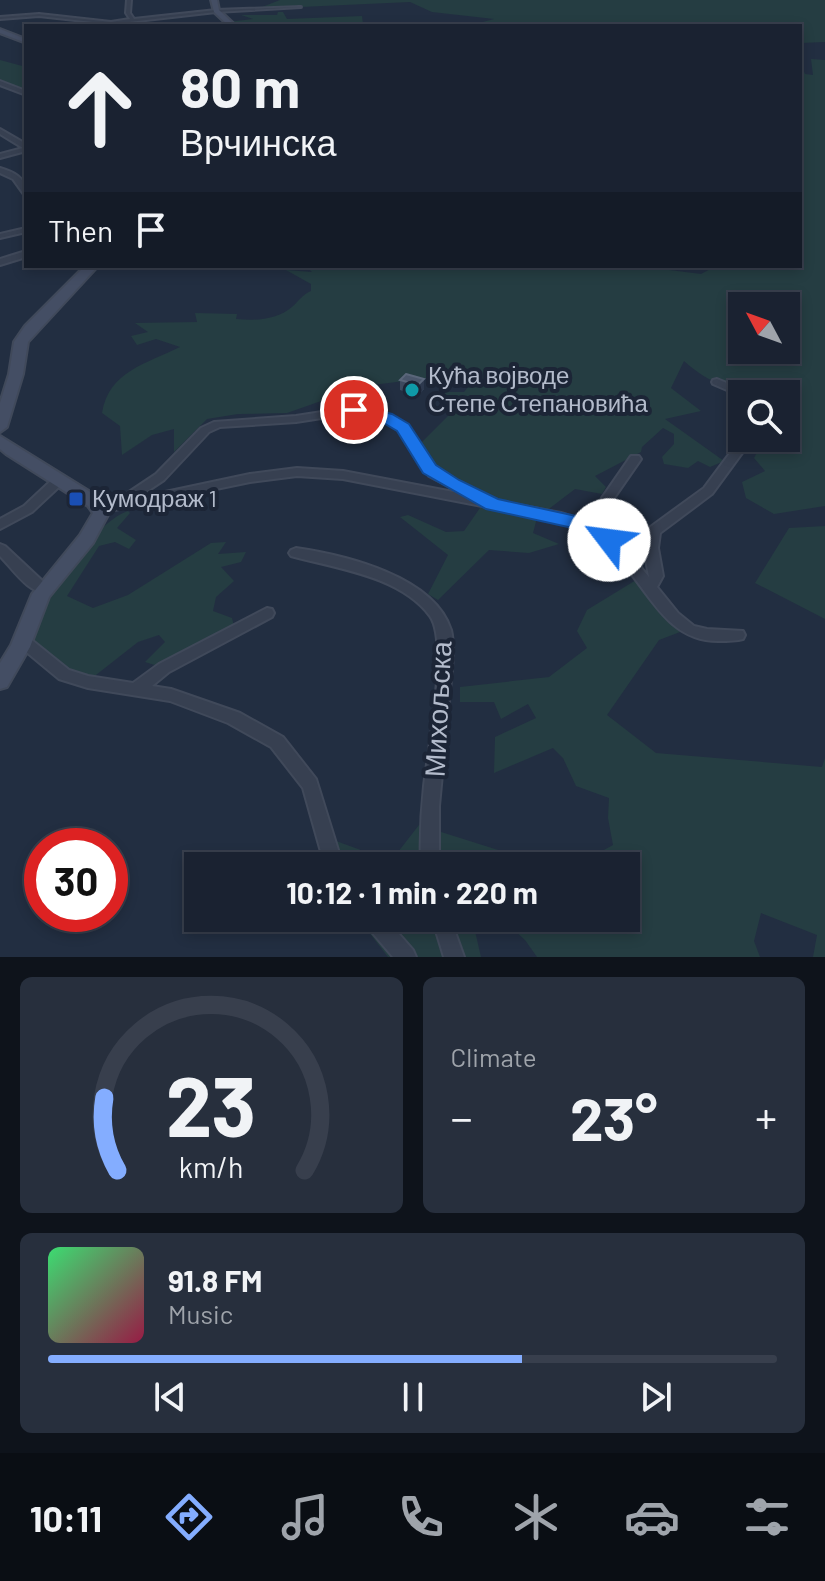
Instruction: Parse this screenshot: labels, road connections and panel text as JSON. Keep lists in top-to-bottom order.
{
  "streets": {
    "street": ["Михољска"]
  },
  "places": {
    "other": ["Кућа војводе Степе Степановића"],
    "transit": ["Кумодраж 1"]
  },
  "north": "top left",
  "page": {
    "turn": ["80 m", "Врчинска"],
    "then": "Then",
    "limit": "30",
    "trip": "10:12 · 1 min · 220 m",
    "tile": "Climate",
    "heat": ["−", "23°", "+"],
    "song": ["91.8 FM", "Music"],
    "tabs": "10:11",
    "gauge": ["23", "km/h"]
  }
}
